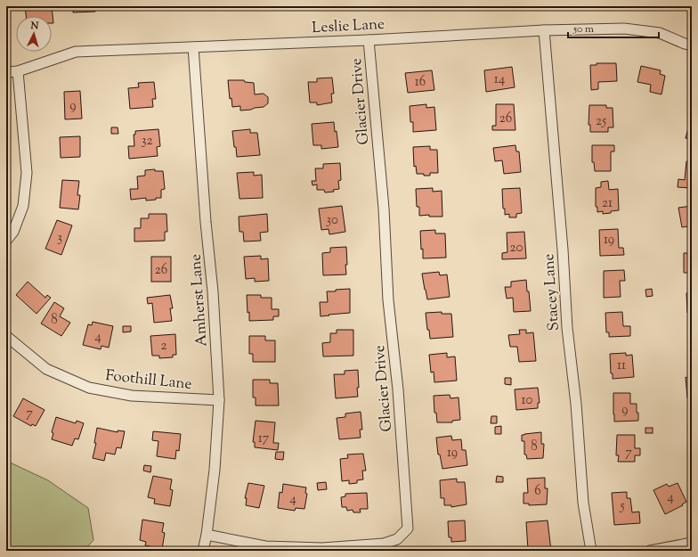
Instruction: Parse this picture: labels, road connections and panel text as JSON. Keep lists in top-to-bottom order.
{
  "streets": {
    "street": [
      "Leslie Lane",
      "Glacier Drive",
      "Stacey Lane",
      "Amherst Lane",
      "Foothill Lane"
    ]
  },
  "crossings": [
    ["Leslie Lane", "Glacier Drive"],
    ["Leslie Lane", "Stacey Lane"],
    ["Leslie Lane", "Amherst Lane"],
    ["Glacier Drive", "Amherst Lane"],
    ["Amherst Lane", "Foothill Lane"]
  ],
  "house_numbers": [
    "14",
    "16",
    "9",
    "26",
    "25",
    "32",
    "21",
    "30",
    "3",
    "19",
    "20",
    "26",
    "8",
    "4",
    "2",
    "11",
    "10",
    "9",
    "7",
    "17",
    "8",
    "19",
    "7",
    "6",
    "4",
    "4",
    "5"
  ],
  "scale_bar": "50 m",
  "north": "top"
}
